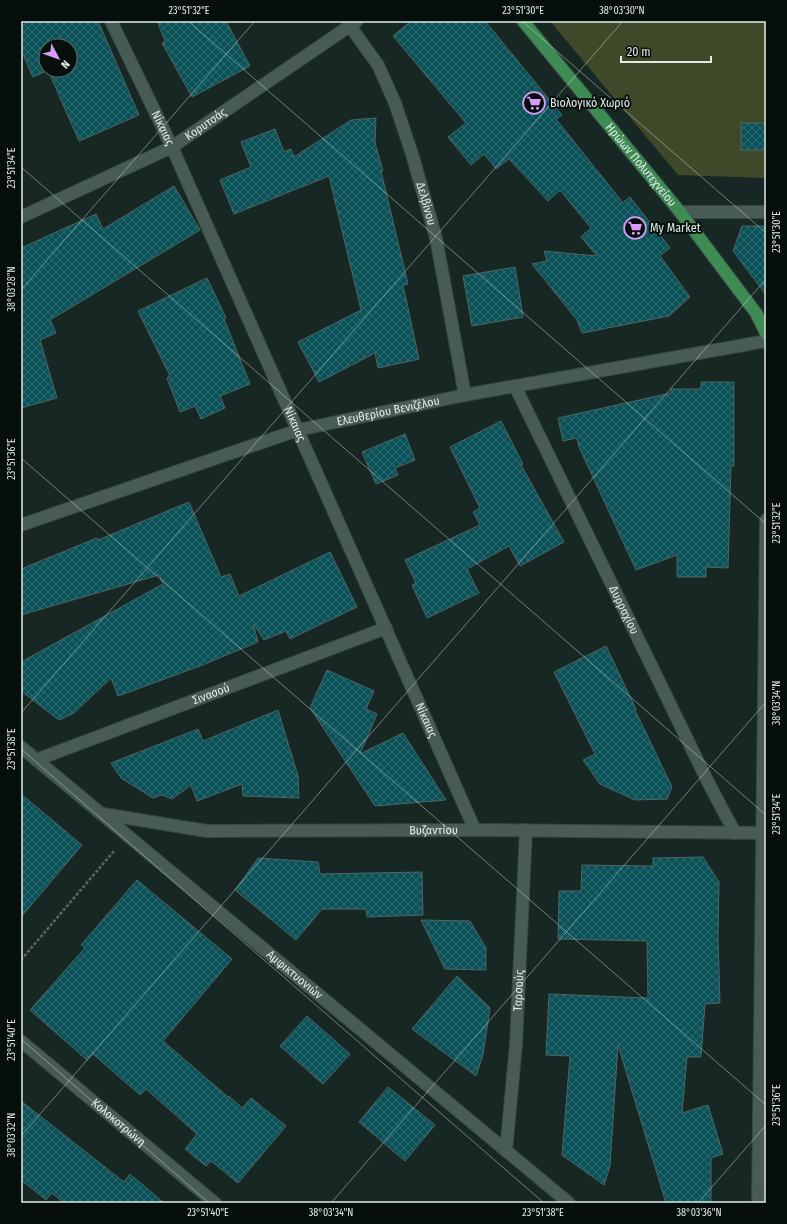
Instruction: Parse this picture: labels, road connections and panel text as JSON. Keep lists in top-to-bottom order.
{
  "streets": {
    "main road": ["Ηρώων Πολυτεχνείου"],
    "street": [
      "Κορυτσάς",
      "Νίκαιας",
      "Δελβίνου",
      "Ελευθερίου Βενιζέλου",
      "Δυρραχίου",
      "Σινασού",
      "Βυζαντίου",
      "Αμφικτυονιών",
      "Ταρσούς",
      "Κολοκοτρώνη"
    ]
  },
  "crossings": [
    ["Κορυτσάς", "Νίκαιας"],
    ["Κορυτσάς", "Δελβίνου"],
    ["Νίκαιας", "Ελευθερίου Βενιζέλου"],
    ["Νίκαιας", "Σινασού"],
    ["Νίκαιας", "Βυζαντίου"],
    ["Δελβίνου", "Ελευθερίου Βενιζέλου"],
    ["Ελευθερίου Βενιζέλου", "Δυρραχίου"],
    ["Δυρραχίου", "Βυζαντίου"],
    ["Σινασού", "Αμφικτυονιών"],
    ["Βυζαντίου", "Αμφικτυονιών"],
    ["Βυζαντίου", "Ταρσούς"],
    ["Αμφικτυονιών", "Ταρσούς"]
  ],
  "places": {
    "supermarket": ["Βιολογικό Χωριό", "My Market"]
  },
  "scale_bar": "20 m",
  "north": "bottom right",
  "coordinates": [
    "23°51'32\"E",
    "23°51'30\"E",
    "38°03'30\"N",
    "23°51'34\"E",
    "38°03'28\"N",
    "23°51'36\"E",
    "38°03'34\"N",
    "23°51'38\"E",
    "23°51'40\"E",
    "38°03'32\"N",
    "38°03'36\"N"
  ]
}
